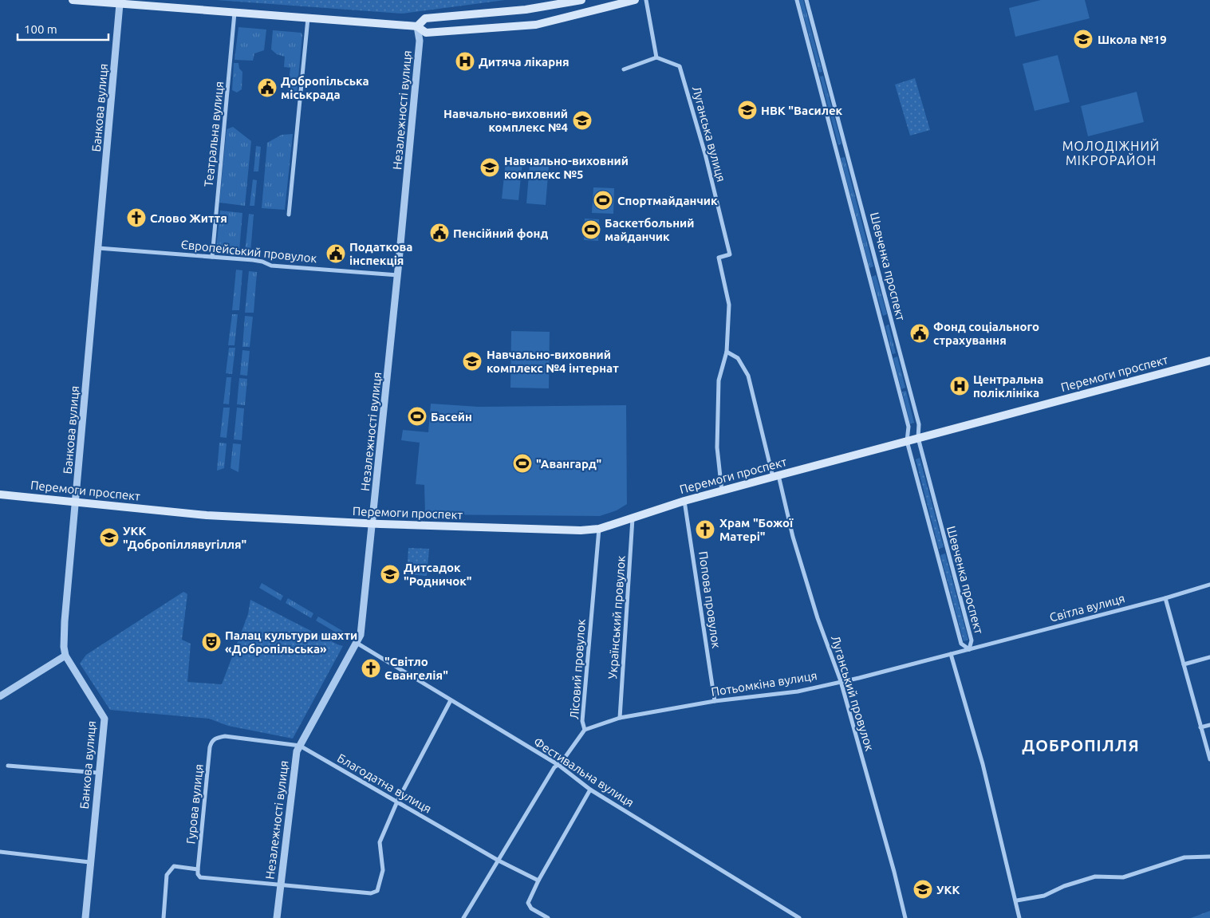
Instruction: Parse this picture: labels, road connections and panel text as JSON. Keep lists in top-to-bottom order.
{
  "streets": {
    "main road": ["Перемоги проспект"],
    "street": [
      "Банкова вулиця",
      "Незалежності вулиця",
      "Театральна вулиця",
      "Луганська вулиця",
      "Європейський провулок",
      "Шевченка проспект",
      "Попова провулок",
      "Світла вулиця",
      "Український провулок",
      "Лісовий провулок",
      "Потьомкіна вулиця",
      "Луганський провулок",
      "Фестивальна вулиця",
      "Благодатна вулиця",
      "Гурова вулиця"
    ]
  },
  "crossings": [
    ["Банкова вулиця", "Європейський провулок"],
    ["Банкова вулиця", "Перемоги проспект"],
    ["Незалежності вулиця", "Європейський провулок"],
    ["Незалежності вулиця", "Перемоги проспект"],
    ["Незалежності вулиця", "Фестивальна вулиця"],
    ["Незалежності вулиця", "Благодатна вулиця"],
    ["Театральна вулиця", "Європейський провулок"],
    ["Луганська вулиця", "Перемоги проспект"],
    ["Шевченка проспект", "Перемоги проспект"],
    ["Шевченка проспект", "Світла вулиця"],
    ["Шевченка проспект", "Потьомкіна вулиця"],
    ["Перемоги проспект", "Попова провулок"],
    ["Перемоги проспект", "Український провулок"],
    ["Перемоги проспект", "Лісовий провулок"],
    ["Перемоги проспект", "Луганський провулок"],
    ["Попова провулок", "Потьомкіна вулиця"],
    ["Світла вулиця", "Потьомкіна вулиця"],
    ["Український провулок", "Потьомкіна вулиця"],
    ["Лісовий провулок", "Потьомкіна вулиця"],
    ["Лісовий провулок", "Фестивальна вулиця"],
    ["Лісовий провулок", "Благодатна вулиця"],
    ["Потьомкіна вулиця", "Луганський провулок"],
    ["Благодатна вулиця", "Гурова вулиця"]
  ],
  "districts": ["МОЛОДІЖНИЙ МІКРОРАЙОН", "ДОБРОПІЛЛЯ"],
  "places": {
    "school or university": [
      "Школа №19",
      "НВК \"Василек",
      "Навчально-виховний комплекс №4",
      "Навчально-виховний комплекс №5",
      "Навчально-виховний комплекс №4 інтернат",
      "УКК \"Добропіллявугілля\"",
      "Дитсадок \"Родничок\"",
      "УКК"
    ],
    "hospital": ["Дитяча лікарня", "Центральна поліклініка"],
    "public building": [
      "Добропільська міськрада",
      "Пенсійний фонд",
      "Податкова інспекція",
      "Фонд соціального страхування"
    ],
    "sports": [
      "Спортмайданчик",
      "Баскетбольний майданчик",
      "Басейн",
      "\"Авангард\""
    ],
    "church": ["Слово Життя", "Храм \"Божої Матері\"", "\"Світло Євангелія\""],
    "theatre": ["Палац культури шахти «Добропільська»"]
  },
  "scale_bar": "100 m"
}
